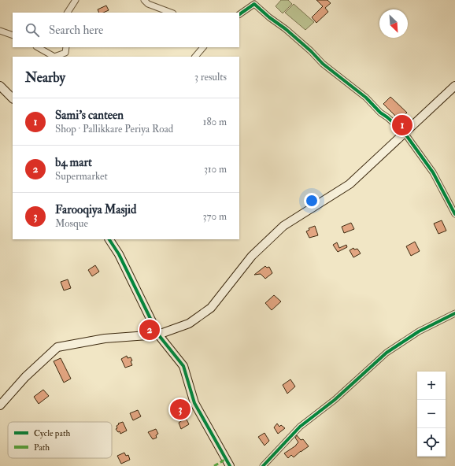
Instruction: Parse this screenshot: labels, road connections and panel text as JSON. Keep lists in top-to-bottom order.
{
  "legend": ["Cycle path", "Path"],
  "north": "bottom right",
  "page": {
    "search": "Search here",
    "heading": ["Nearby", "3 results"],
    "list": [
      {
        "mark": "1",
        "name": "Sami's canteen",
        "note": "Shop · Pallikkare Periya Road",
        "value": "180 m"
      },
      {
        "mark": "2",
        "name": "b4 mart",
        "note": "Supermarket",
        "value": "310 m"
      },
      {
        "mark": "3",
        "name": "Farooqiya Masjid",
        "note": "Mosque",
        "value": "370 m"
      }
    ],
    "pins": ["1", "2", "3"],
    "map_buttons": ["+", "−"]
  }
}
